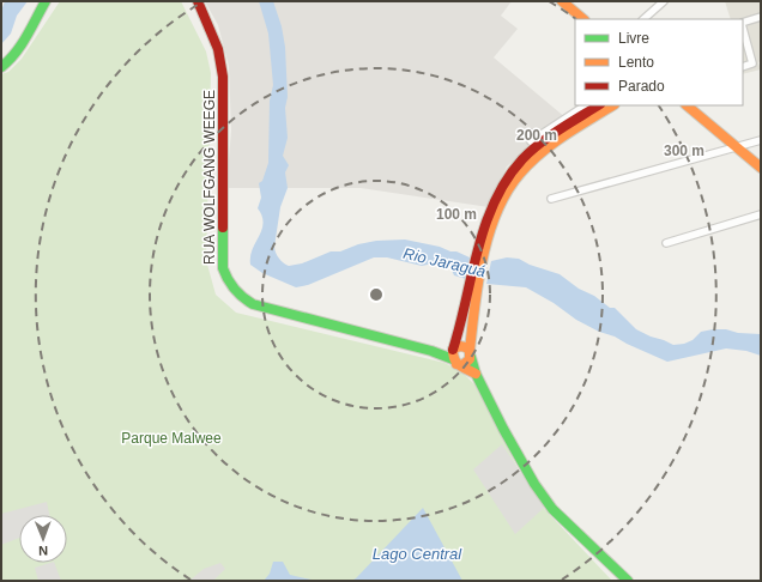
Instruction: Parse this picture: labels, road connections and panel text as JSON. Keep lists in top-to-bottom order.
{
  "streets": {
    "main road": ["RUA WOLFGANG WEEGE"]
  },
  "water": ["Rio Jaraguá", "Lago Central"],
  "parks": ["Parque Malwee"],
  "legend": ["Livre", "Lento", "Parado"],
  "north": "bottom",
  "rings": ["200 m", "300 m", "100 m"]
}
